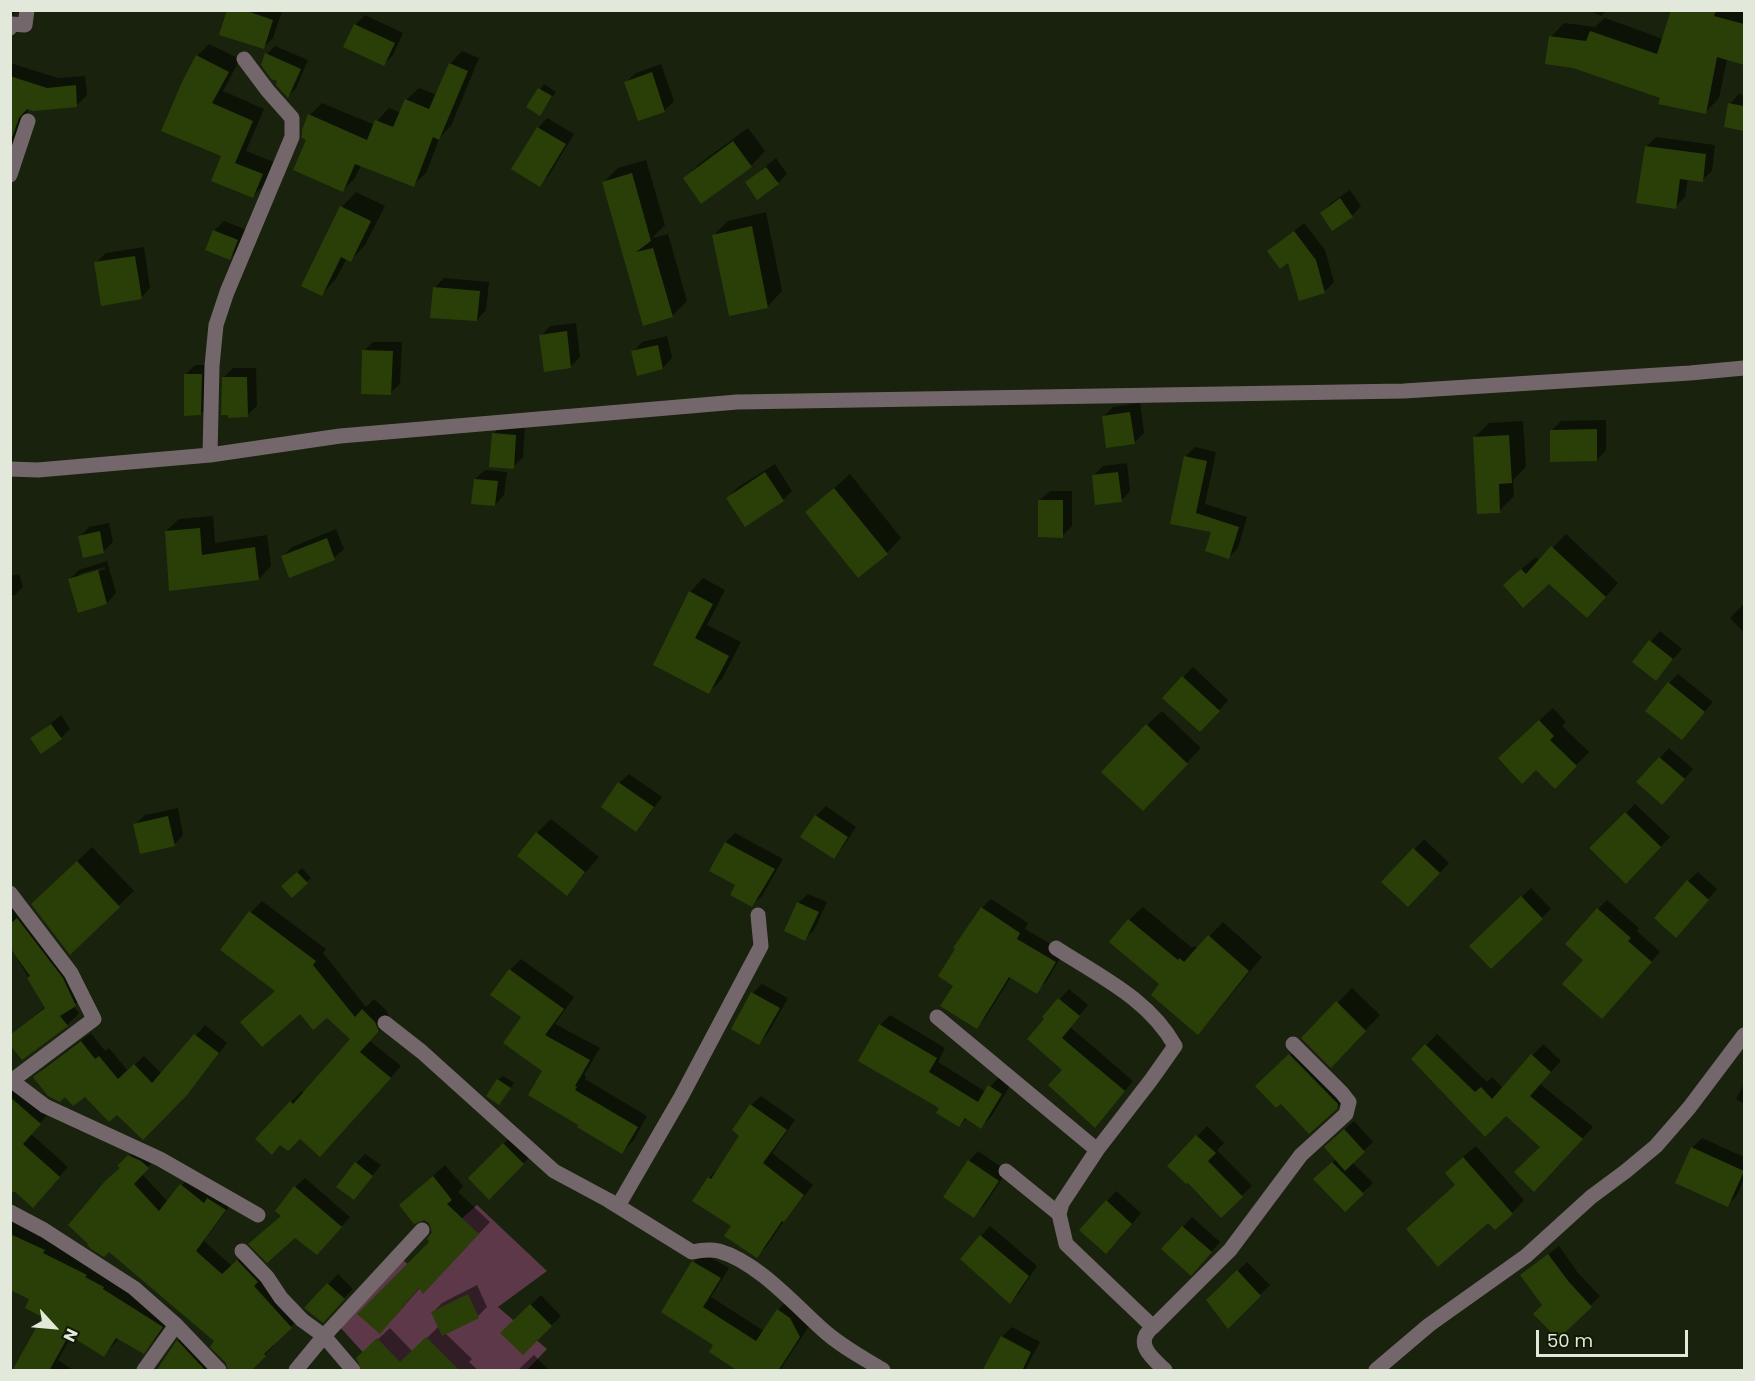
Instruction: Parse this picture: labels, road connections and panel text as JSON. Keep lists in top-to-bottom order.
{
  "scale_bar": "50 m",
  "north": "bottom right"
}
